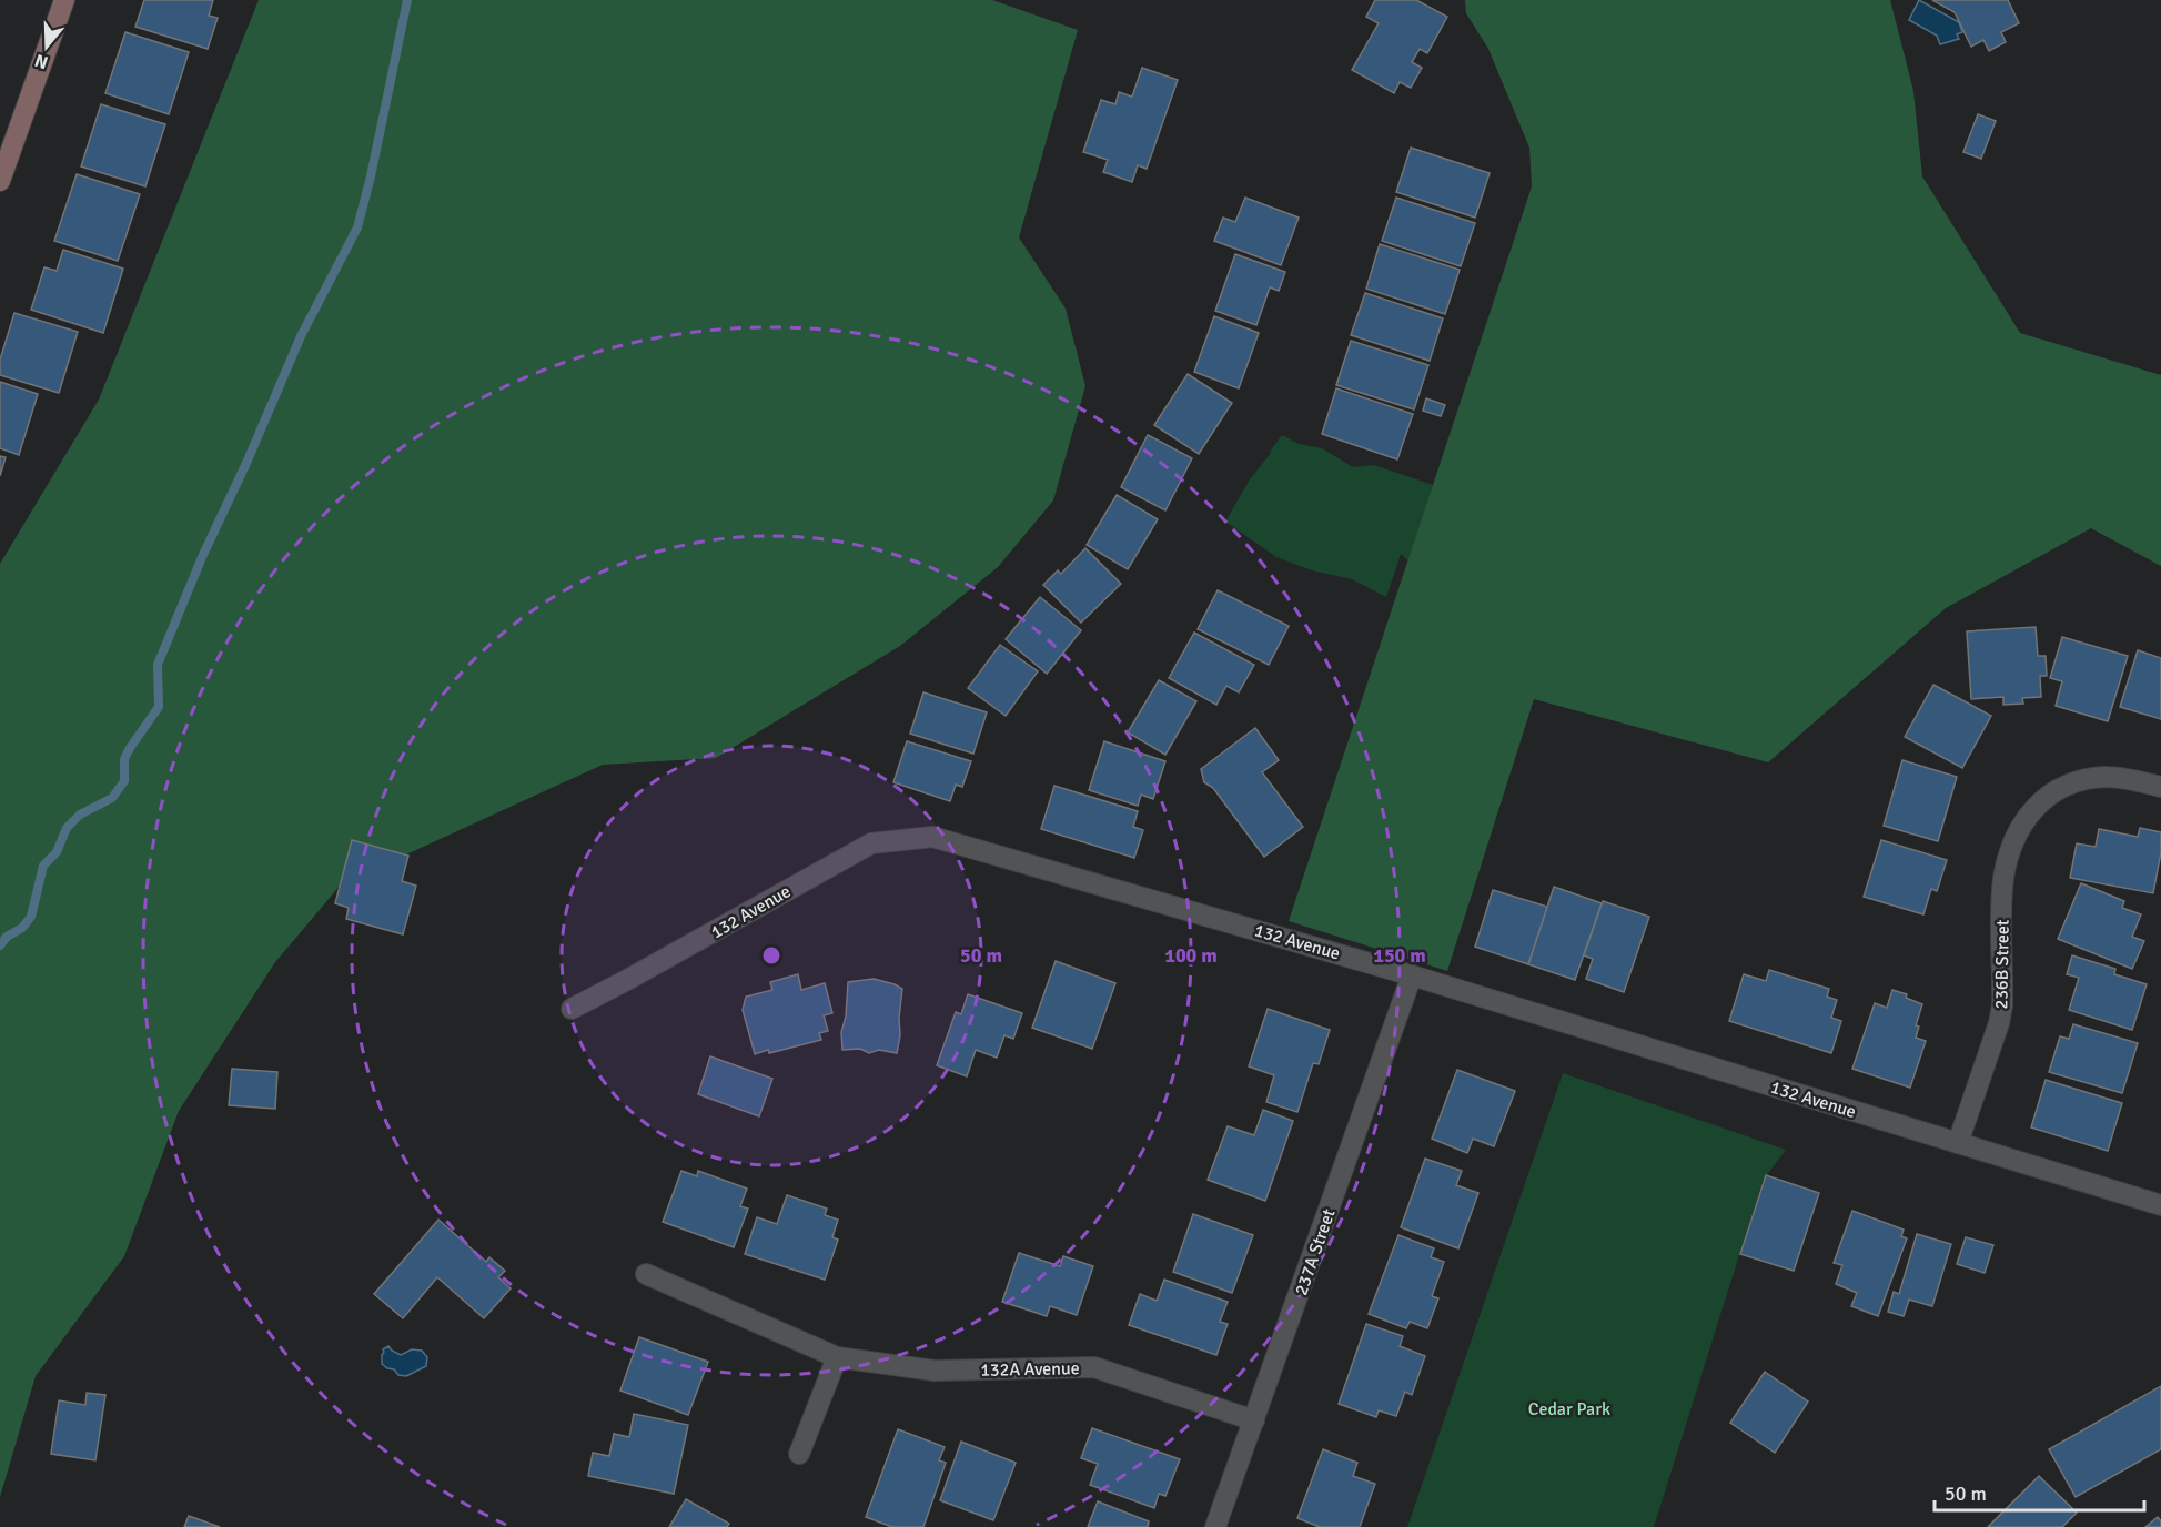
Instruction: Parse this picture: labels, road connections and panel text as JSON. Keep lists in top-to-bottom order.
{
  "streets": {
    "street": [
      "132 Avenue",
      "236B Street",
      "237A Street",
      "132A Avenue"
    ]
  },
  "crossings": [
    ["132 Avenue", "236B Street"],
    ["132 Avenue", "237A Street"],
    ["237A Street", "132A Avenue"]
  ],
  "parks": ["Cedar Park"],
  "scale_bar": "50 m",
  "north": "bottom",
  "rings": ["50 m", "100 m", "150 m"]
}
